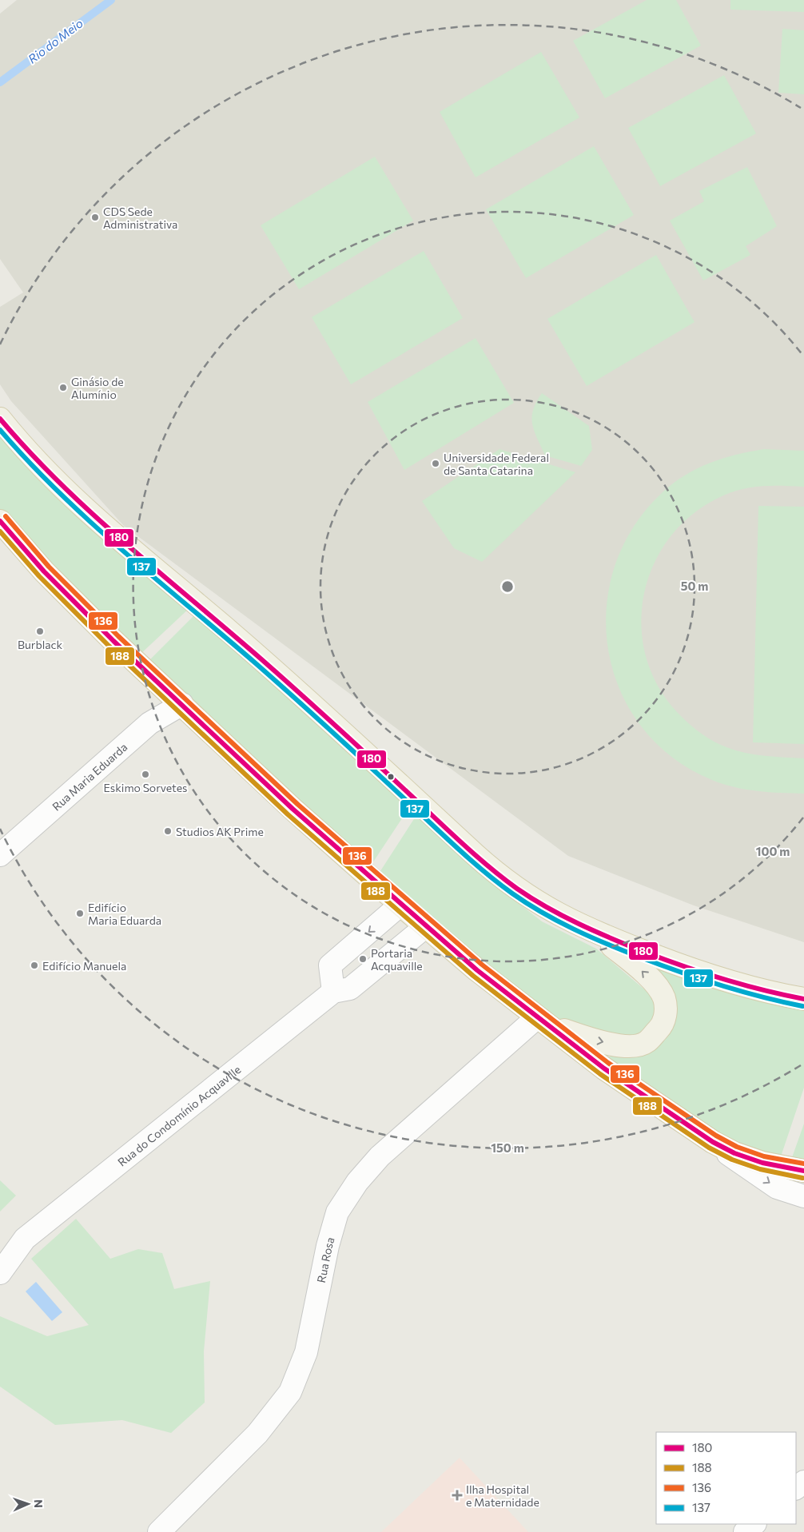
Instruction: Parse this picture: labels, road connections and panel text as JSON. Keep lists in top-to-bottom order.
{
  "streets": {
    "street": ["Rua Maria Eduarda", "Rua do Condomínio Acquaville", "Rua Rosa"]
  },
  "water": ["Rio do Meio"],
  "places": {
    "other": [
      "CDS Sede Administrativa",
      "Ginásio de Alumínio",
      "Universidade Federal de Santa Catarina",
      "Burblack",
      "Eskimo Sorvetes",
      "Studios AK Prime",
      "Edifício Maria Eduarda",
      "Portaria Acquaville",
      "Edifício Manuela"
    ],
    "health": ["Ilha Hospital e Maternidade"]
  },
  "lines": [
    "transit line 180",
    "transit line 137",
    "transit line 136",
    "transit line 188"
  ],
  "legend": [
    "180",
    "188",
    "136",
    "137"
  ],
  "north": "right",
  "rings": ["50 m", "100 m", "150 m"]
}
